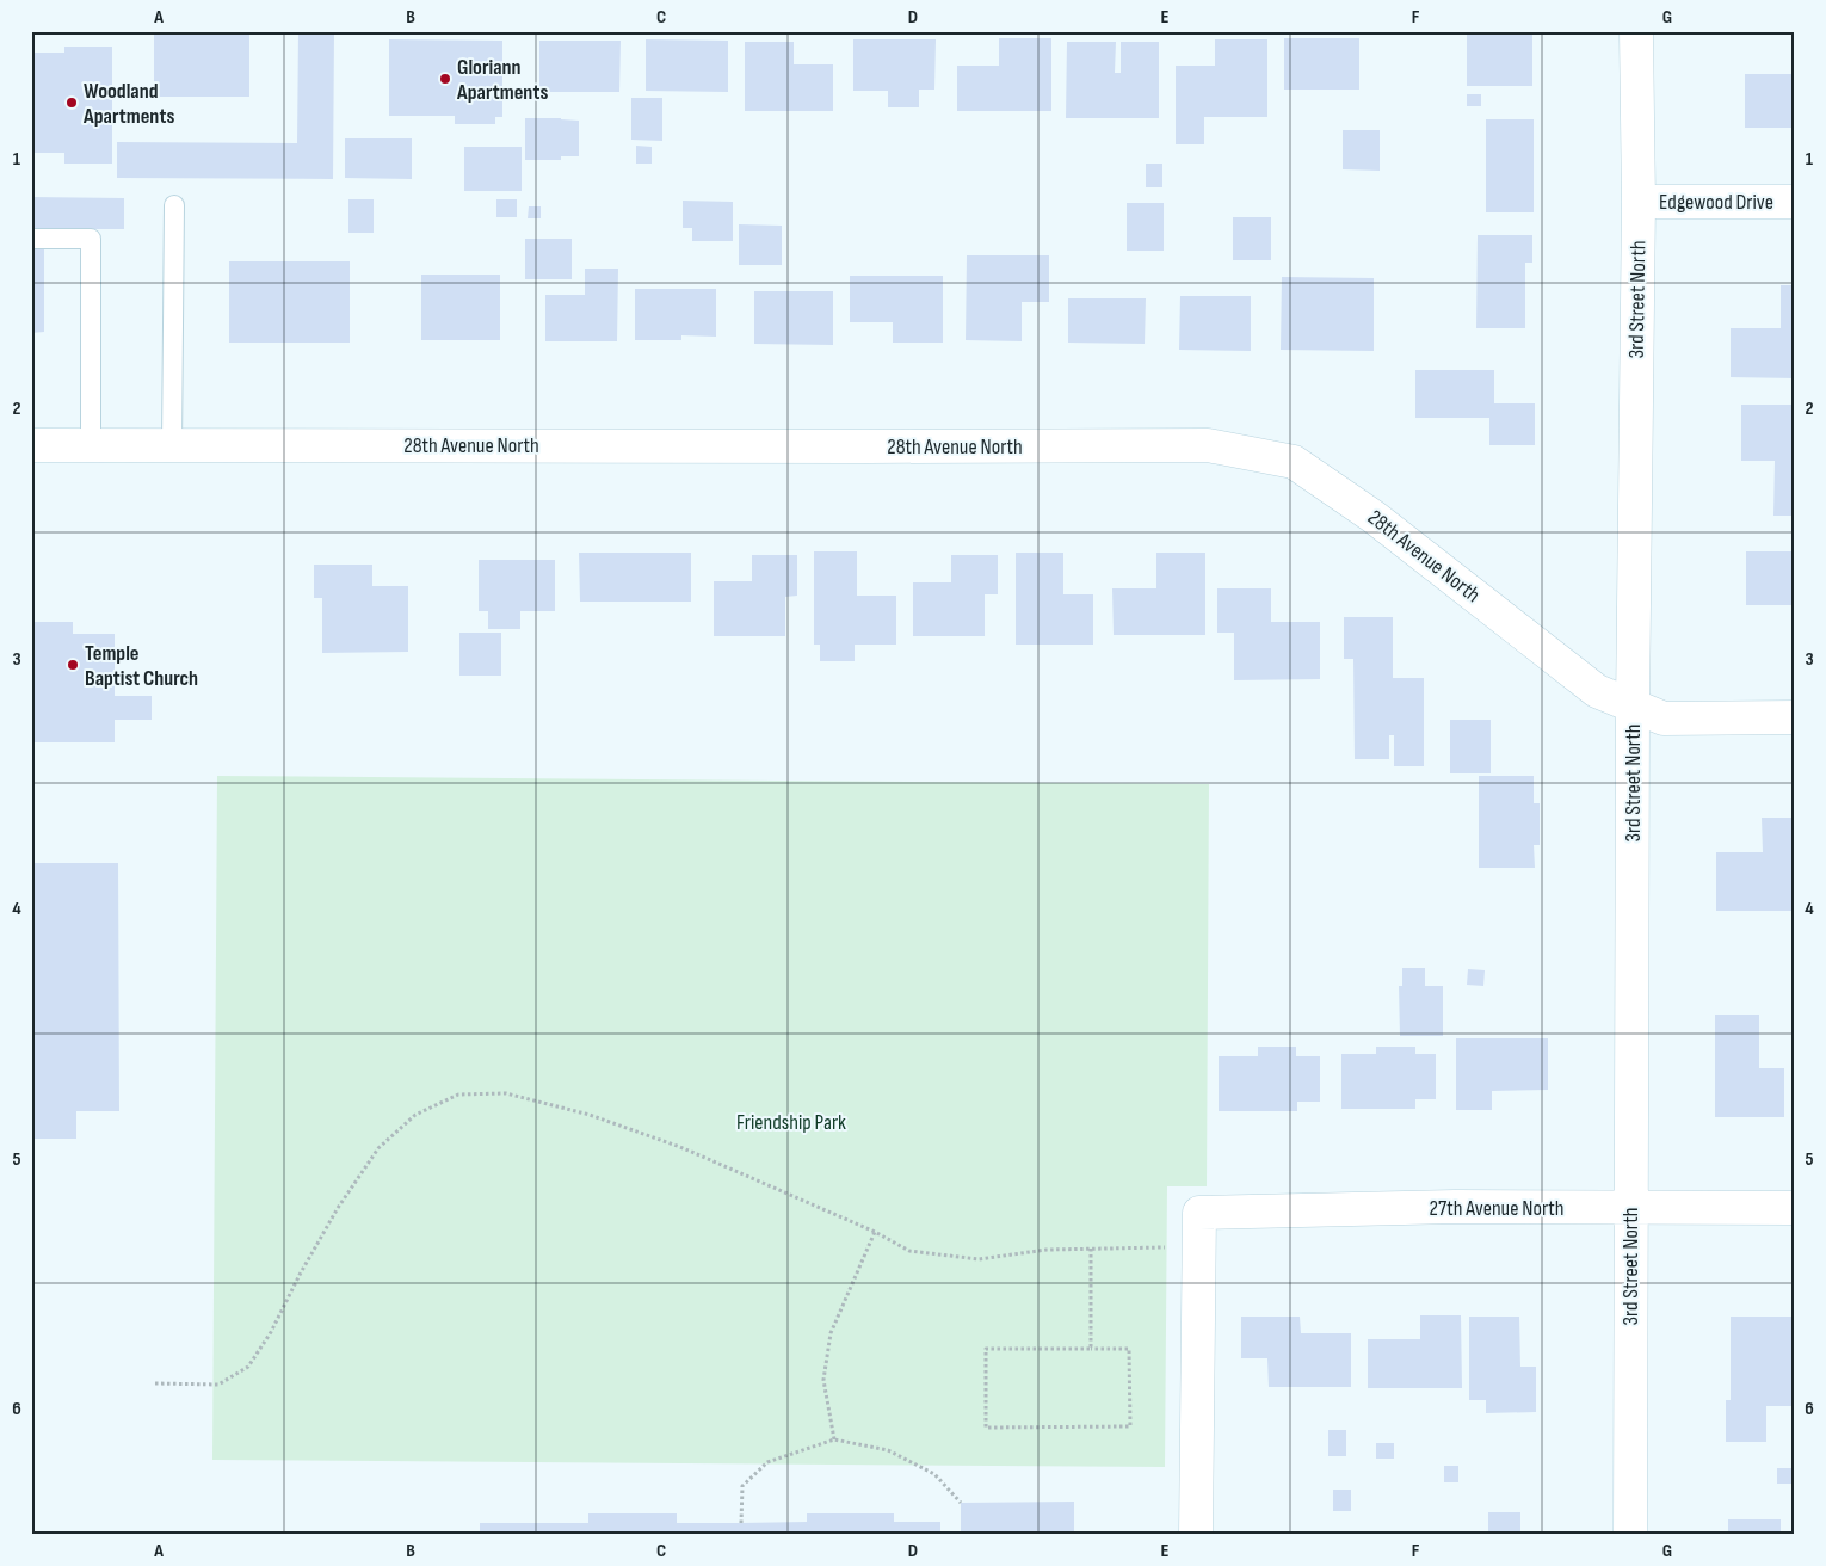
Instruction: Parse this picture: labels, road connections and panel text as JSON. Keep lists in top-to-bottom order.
{
  "streets": {
    "street": [
      "Edgewood Drive",
      "3rd Street North",
      "28th Avenue North",
      "27th Avenue North"
    ]
  },
  "crossings": [
    ["Edgewood Drive", "3rd Street North"],
    ["3rd Street North", "28th Avenue North"],
    ["3rd Street North", "27th Avenue North"]
  ],
  "parks": ["Friendship Park"],
  "places": ["Gloriann Apartments", "Woodland Apartments", "Temple Baptist Church"],
  "grid": {
    "columns": [
      "A",
      "B",
      "C",
      "D",
      "E",
      "F",
      "G"
    ],
    "rows": [
      "1",
      "2",
      "3",
      "4",
      "5",
      "6"
    ]
  }
}
